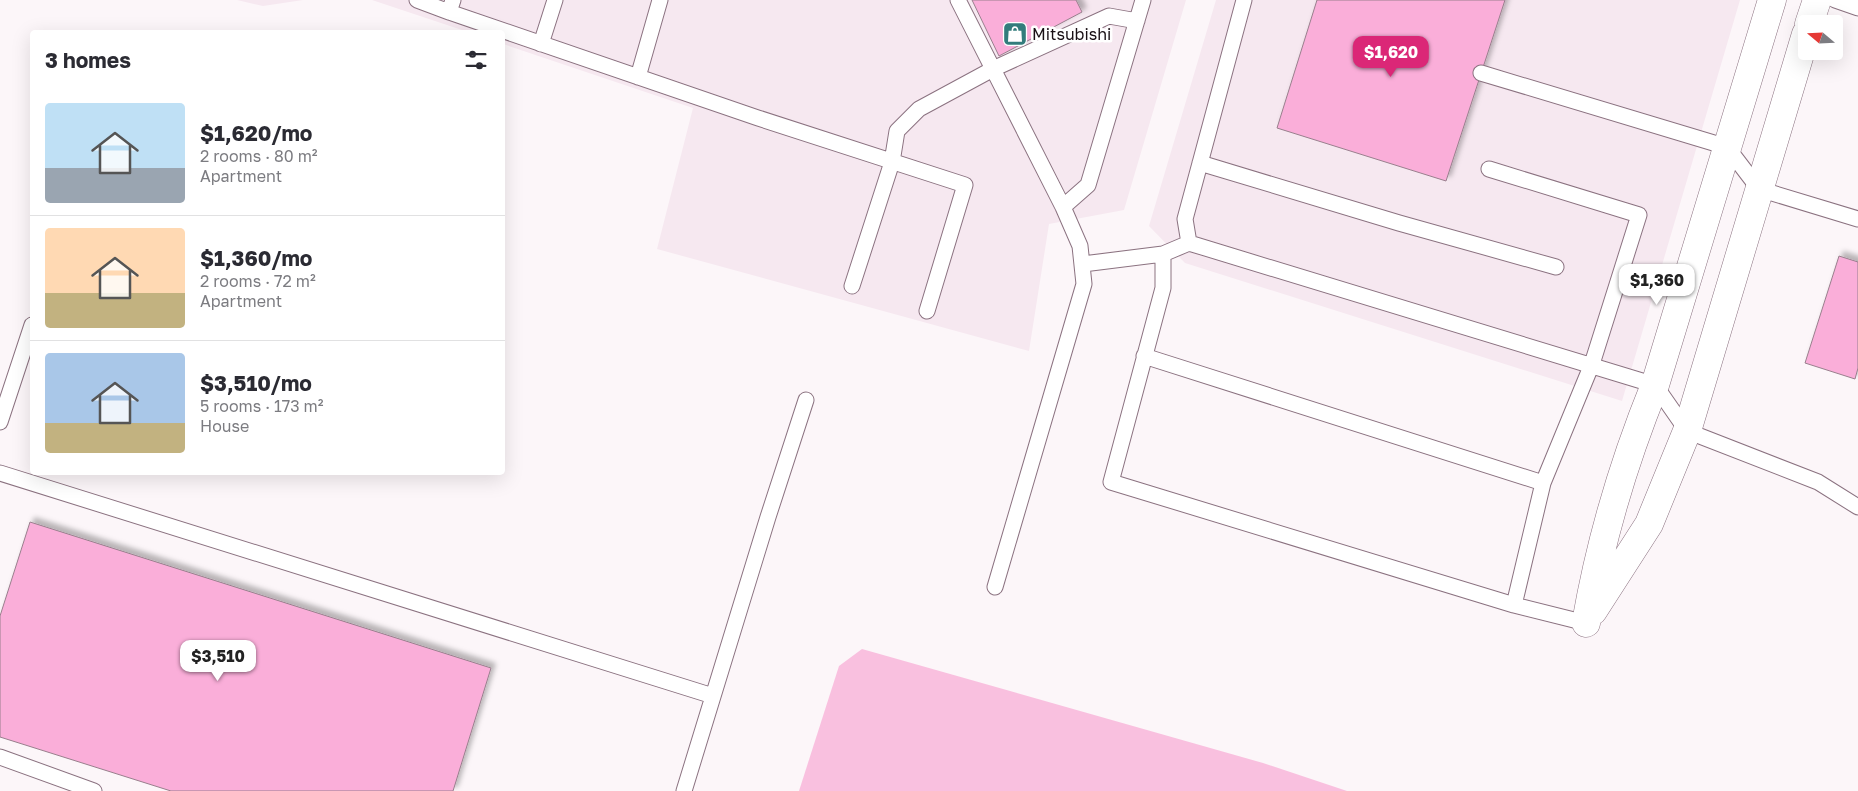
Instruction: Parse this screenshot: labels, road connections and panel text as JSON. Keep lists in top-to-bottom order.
{
  "places": {
    "shop": ["Mitsubishi"]
  },
  "north": "left",
  "page": {
    "heading": "3 homes",
    "price": ["$1,620", "$1,360", "$3,510"],
    "list": [
      {
        "name": "$1,620/mo",
        "note": "2 rooms · 80 m² · Apartment"
      },
      {
        "name": "$1,360/mo",
        "note": "2 rooms · 72 m² · Apartment"
      },
      {
        "name": "$3,510/mo",
        "note": "5 rooms · 173 m² · House"
      }
    ]
  }
}
